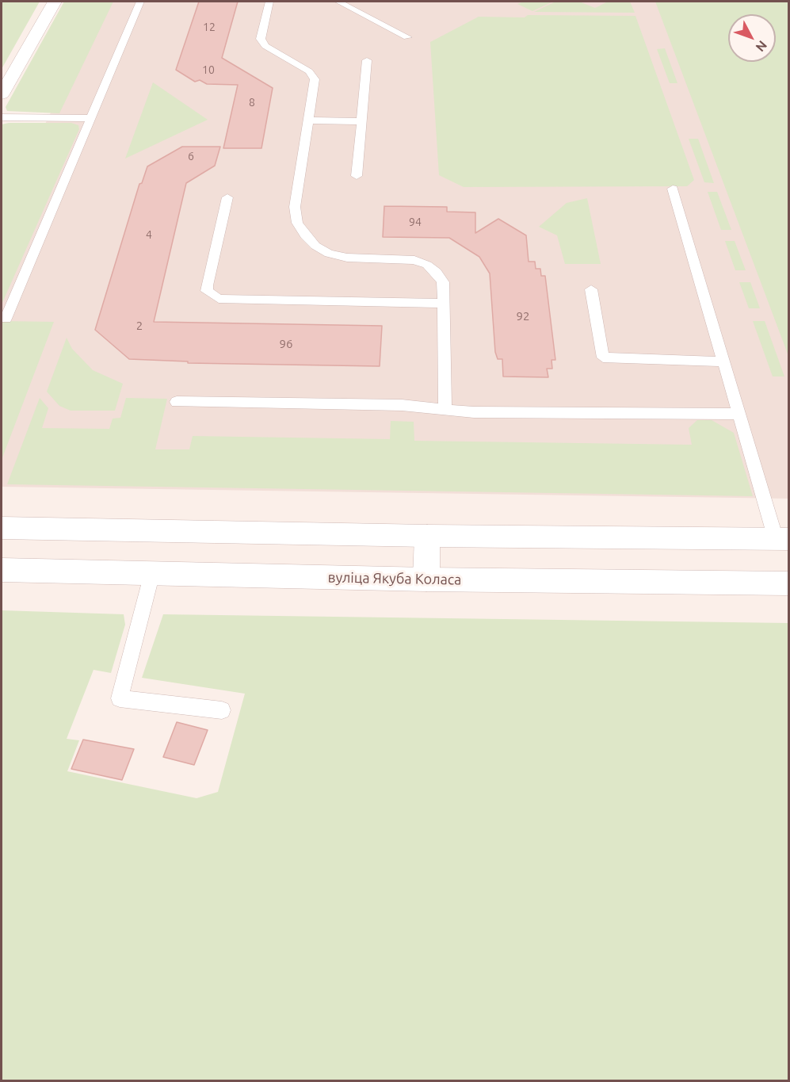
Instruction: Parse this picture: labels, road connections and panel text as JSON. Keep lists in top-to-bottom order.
{
  "streets": {
    "street": ["вуліца Якуба Коласа"]
  },
  "house_numbers": [
    "12",
    "10",
    "8",
    "6",
    "94",
    "4",
    "92",
    "2",
    "96"
  ],
  "north": "bottom right"
}
